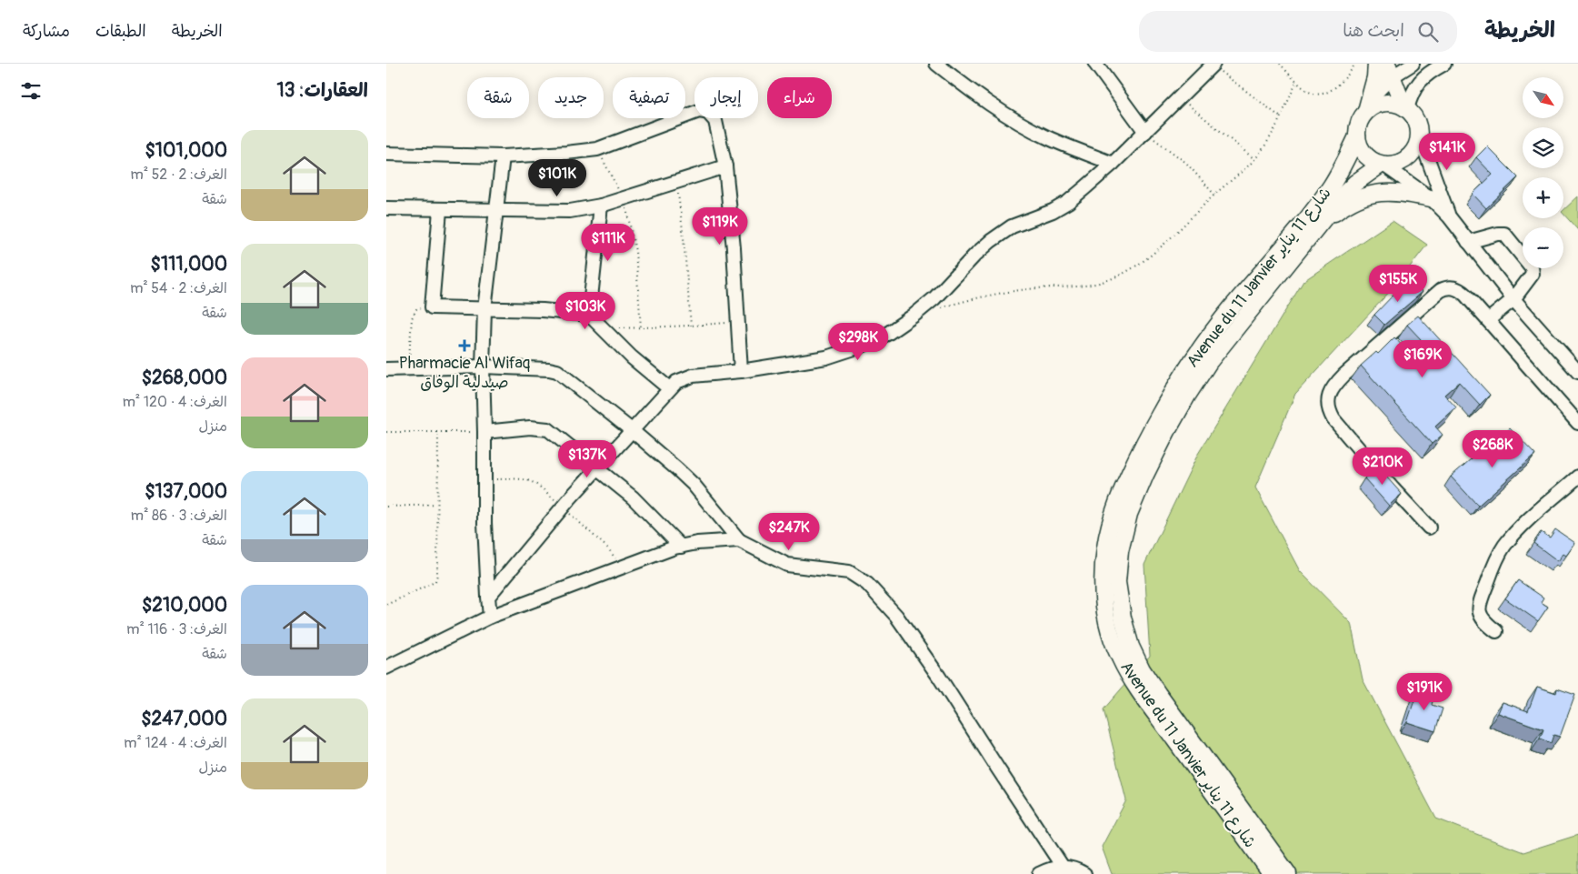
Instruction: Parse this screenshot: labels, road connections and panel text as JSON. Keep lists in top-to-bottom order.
{
  "streets": {
    "main road": ["Avenue du 11 Janvier شارع 11 يناير"]
  },
  "places": {
    "health": ["Pharmacie Al Wifaq صيدلية الوفاق"]
  },
  "north": "bottom right",
  "page": {
    "header": "الخريطة",
    "search": "ابحث هنا",
    "nav": ["الخريطة", "الطبقات", "مشاركة"],
    "heading": "العقارات: 13",
    "map_buttons": ["+", "−"],
    "chip": [
      "شراء",
      "إيجار",
      "تصفية",
      "جديد",
      "شقة"
    ],
    "list": [
      {
        "name": "$101,000",
        "note": "الغرف: 2 · 52 m² · شقة"
      },
      {
        "name": "$111,000",
        "note": "الغرف: 2 · 54 m² · شقة"
      },
      {
        "name": "$268,000",
        "note": "الغرف: 4 · 120 m² · منزل"
      },
      {
        "name": "$137,000",
        "note": "الغرف: 3 · 86 m² · شقة"
      },
      {
        "name": "$210,000",
        "note": "الغرف: 3 · 116 m² · شقة"
      },
      {
        "name": "$247,000",
        "note": "الغرف: 4 · 124 m² · منزل"
      }
    ],
    "price": [
      "$141K",
      "$101K",
      "$119K",
      "$111K",
      "$155K",
      "$103K",
      "$298K",
      "$169K",
      "$268K",
      "$137K",
      "$210K",
      "$247K",
      "$191K"
    ]
  }
}
